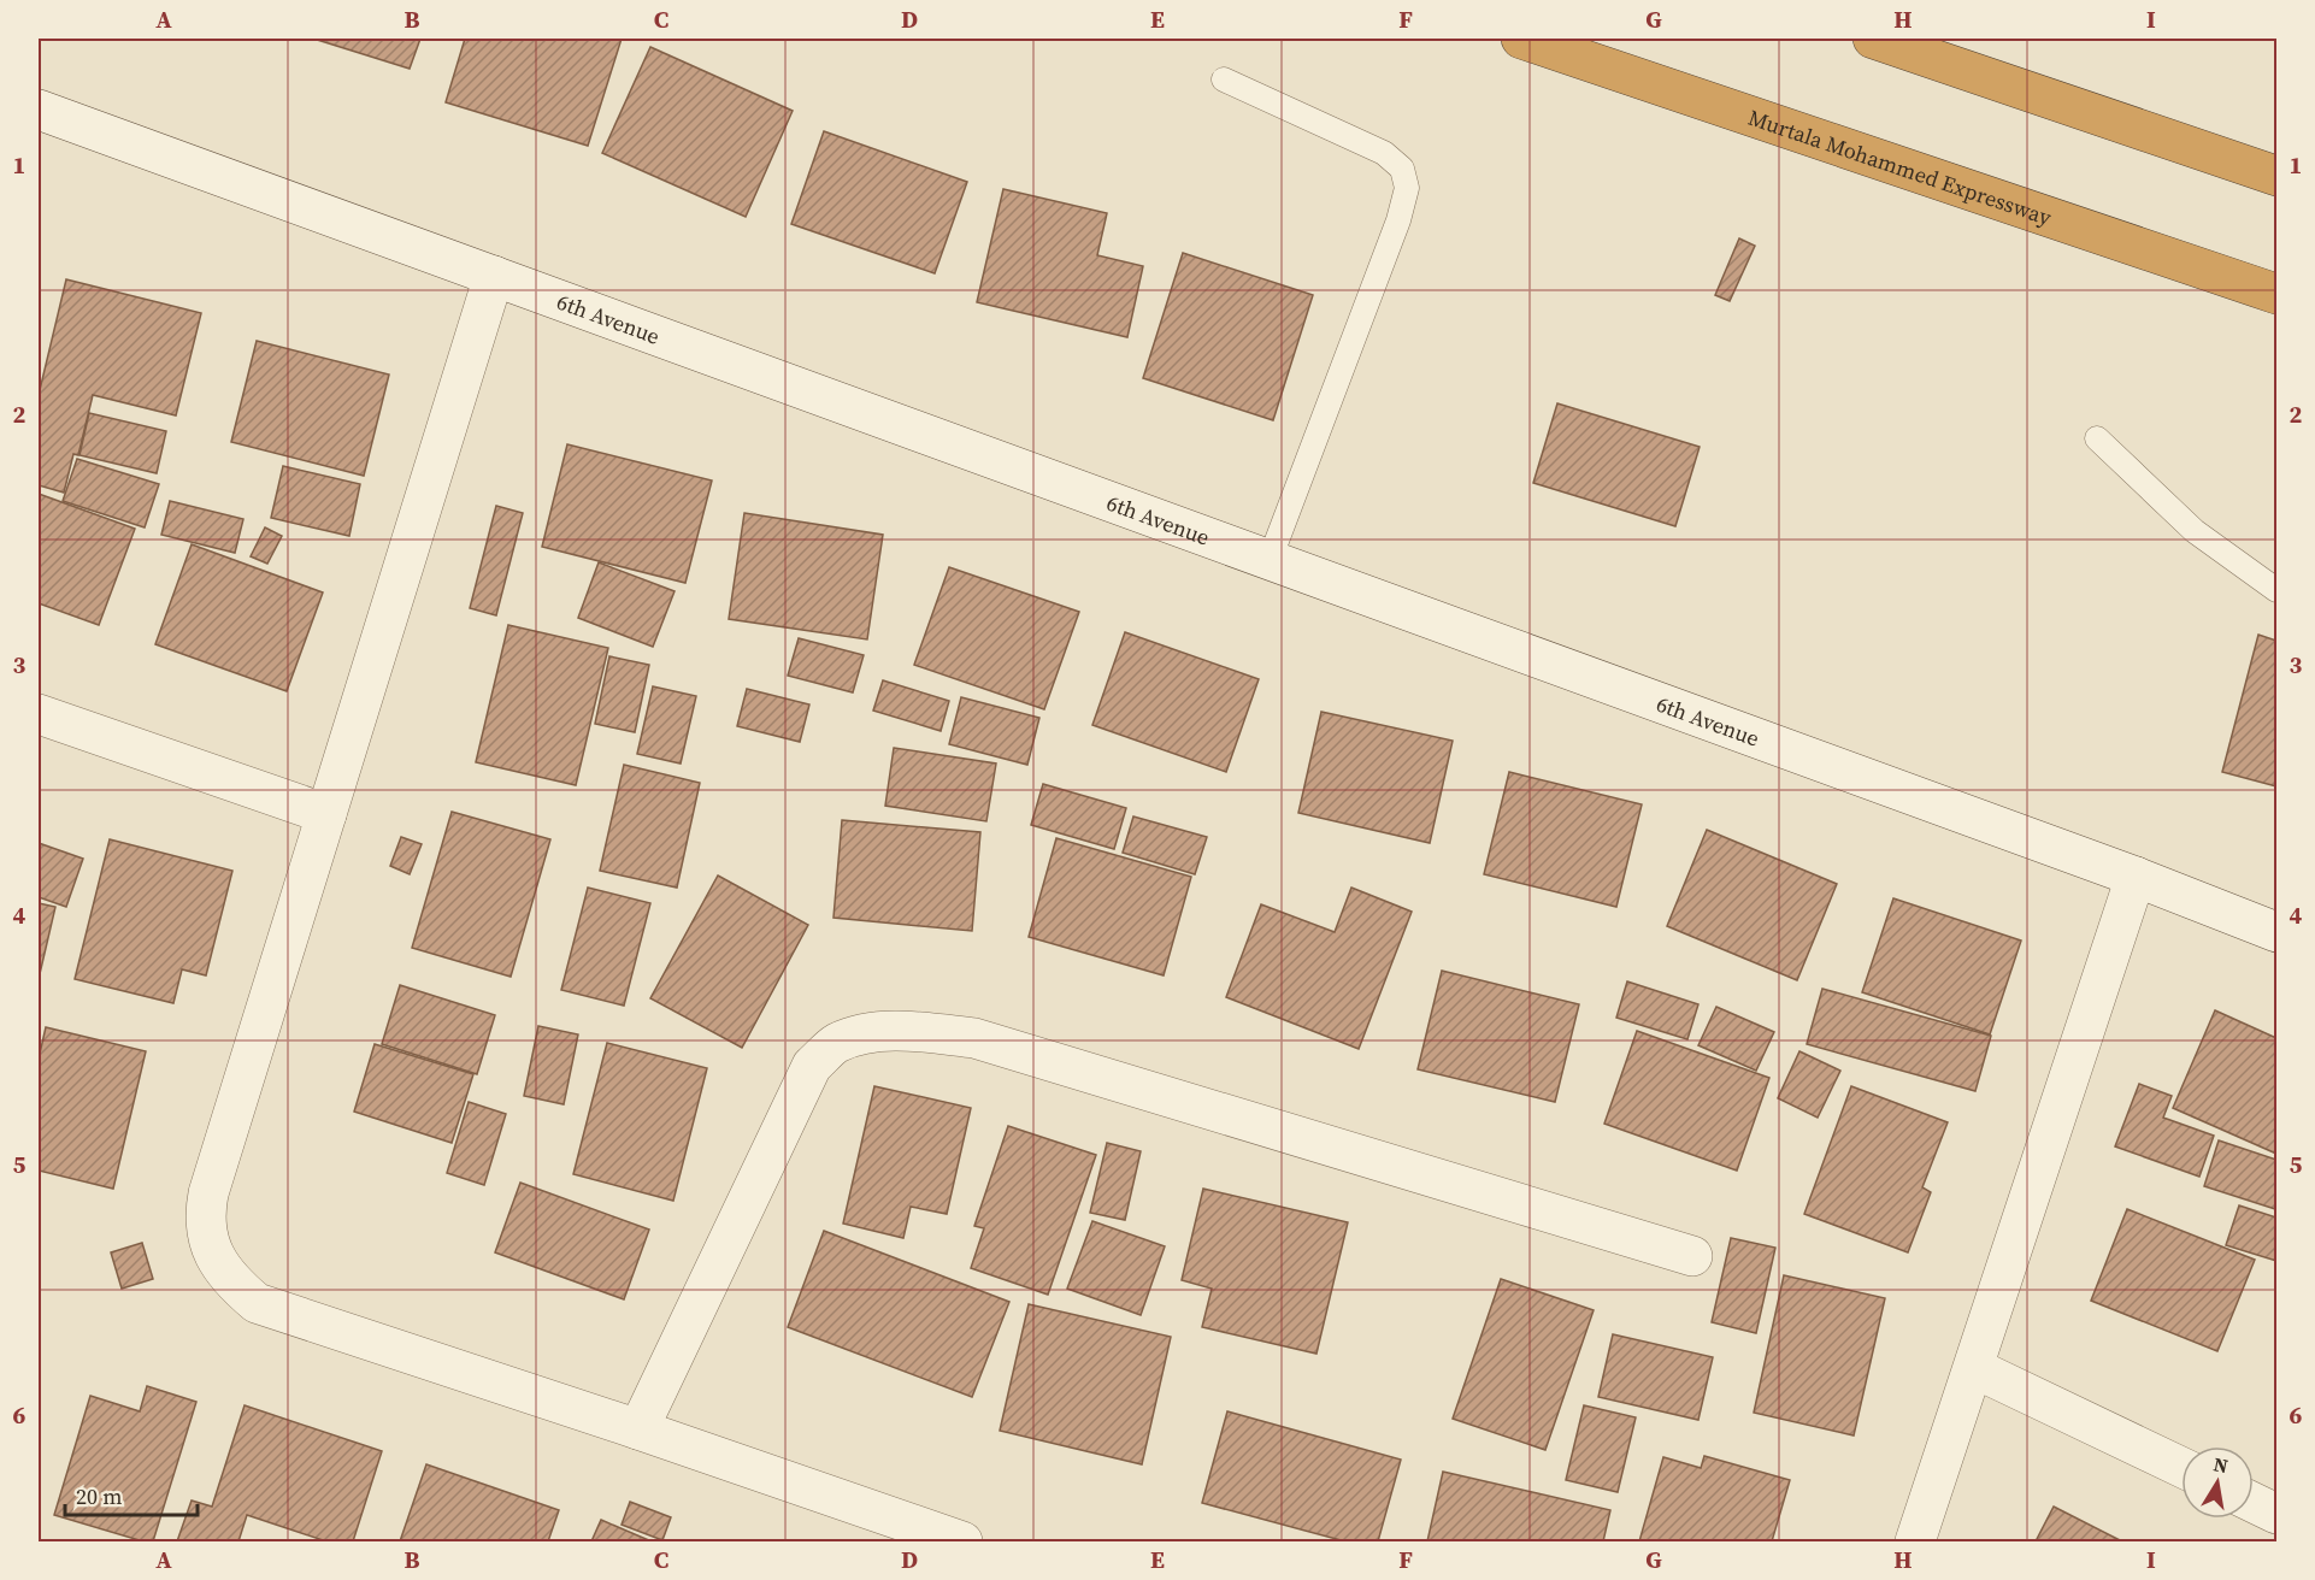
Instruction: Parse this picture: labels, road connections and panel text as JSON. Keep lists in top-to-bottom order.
{
  "streets": {
    "highway": ["Murtala Mohammed Expressway"],
    "street": ["6th Avenue"]
  },
  "scale_bar": "20 m",
  "north": "top",
  "grid": {
    "columns": [
      "A",
      "B",
      "C",
      "D",
      "E",
      "F",
      "G",
      "H",
      "I"
    ],
    "rows": [
      "1",
      "2",
      "3",
      "4",
      "5",
      "6"
    ]
  }
}
